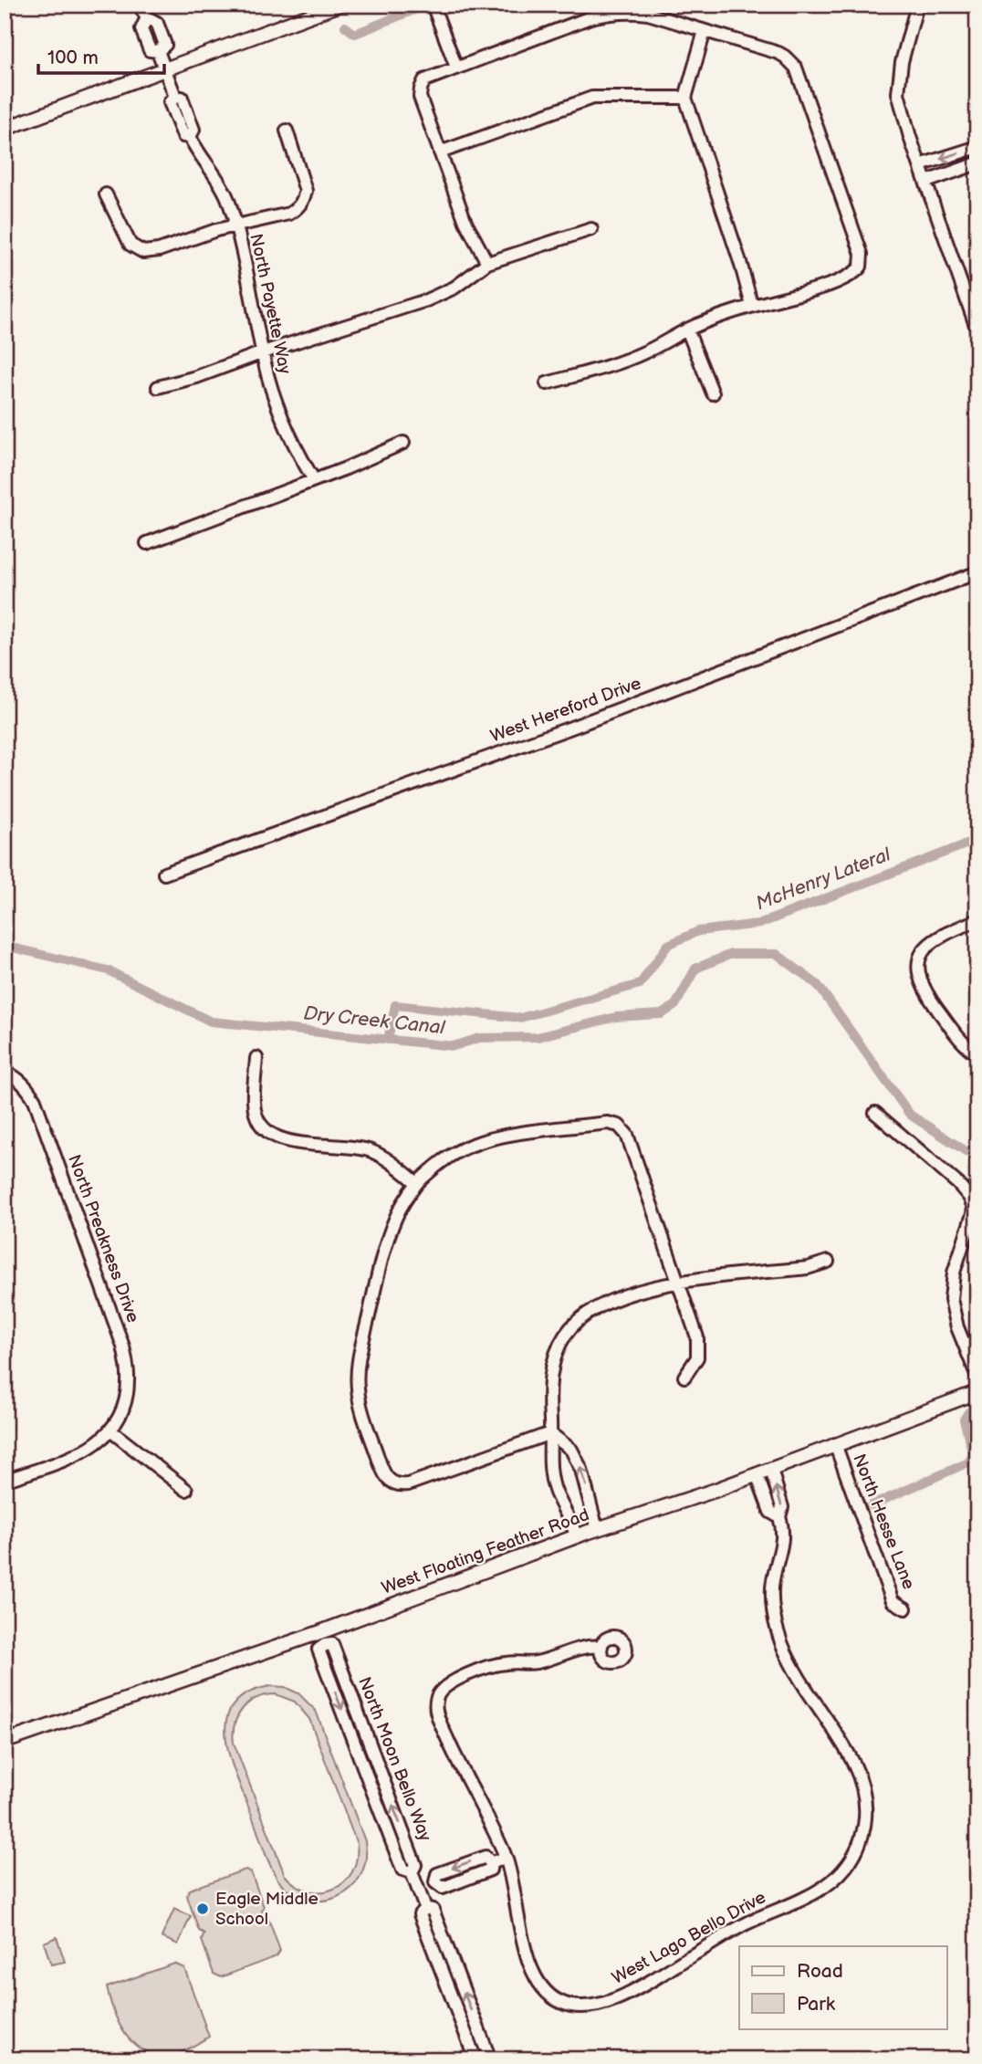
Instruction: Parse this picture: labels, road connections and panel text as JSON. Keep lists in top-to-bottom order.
{
  "streets": {
    "main road": ["West Floating Feather Road"],
    "street": [
      "North Payette Way",
      "West Hereford Drive",
      "North Preakness Drive",
      "North Hesse Lane",
      "North Moon Bello Way",
      "West Lago Bello Drive"
    ]
  },
  "crossings": [
    ["North Hesse Lane", "West Floating Feather Road"],
    ["West Floating Feather Road", "North Moon Bello Way"]
  ],
  "water": ["McHenry Lateral", "Dry Creek Canal"],
  "places": ["Eagle Middle School"],
  "legend": ["Road", "Park"],
  "scale_bar": "100 m"
}
